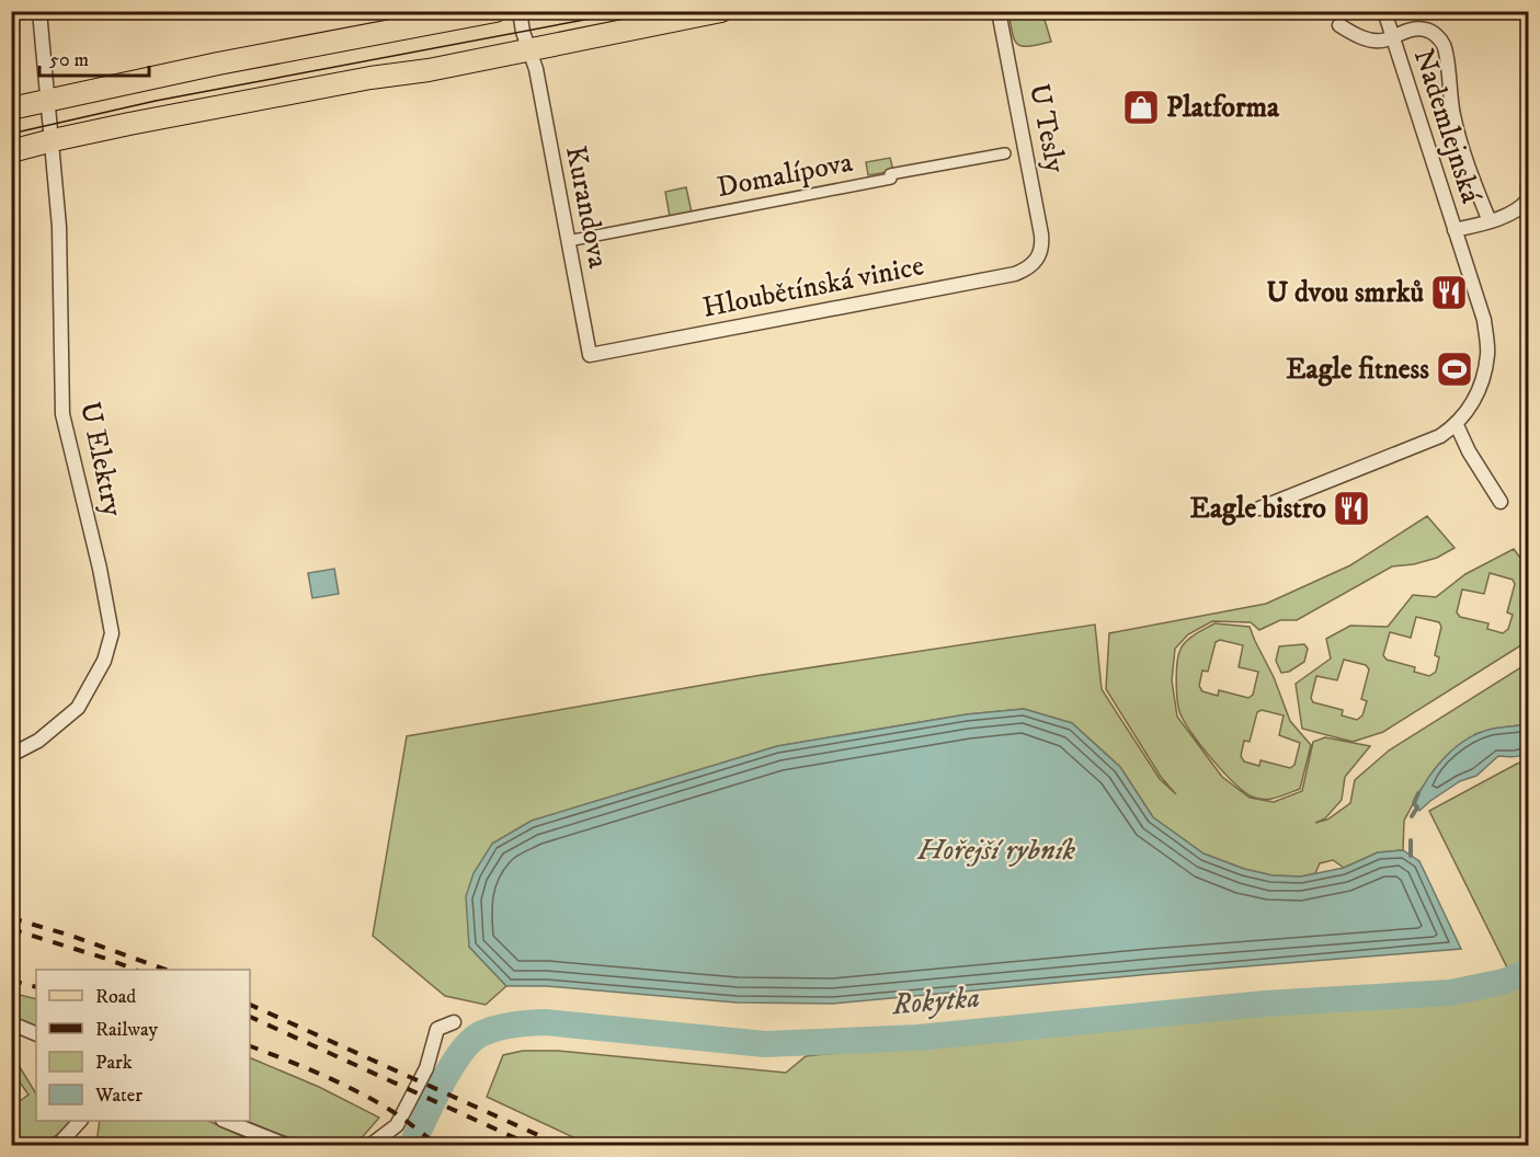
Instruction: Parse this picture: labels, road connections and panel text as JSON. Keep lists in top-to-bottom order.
{
  "streets": {
    "street": [
      "Nademlejnská",
      "U Tesly",
      "Domalípova",
      "Kurandova",
      "Hloubětínská vinice",
      "U Elektry"
    ]
  },
  "crossings": [
    ["U Tesly", "Hloubětínská vinice"],
    ["Domalípova", "Kurandova"],
    ["Kurandova", "Hloubětínská vinice"]
  ],
  "water": ["Hořejší rybník", "Rokytka"],
  "places": {
    "shop": ["Platforma"],
    "restaurant": ["U dvou smrků", "Eagle bistro"],
    "sports": ["Eagle fitness"]
  },
  "legend": [
    "Road",
    "Railway",
    "Park",
    "Water"
  ],
  "scale_bar": "50 m"
}
